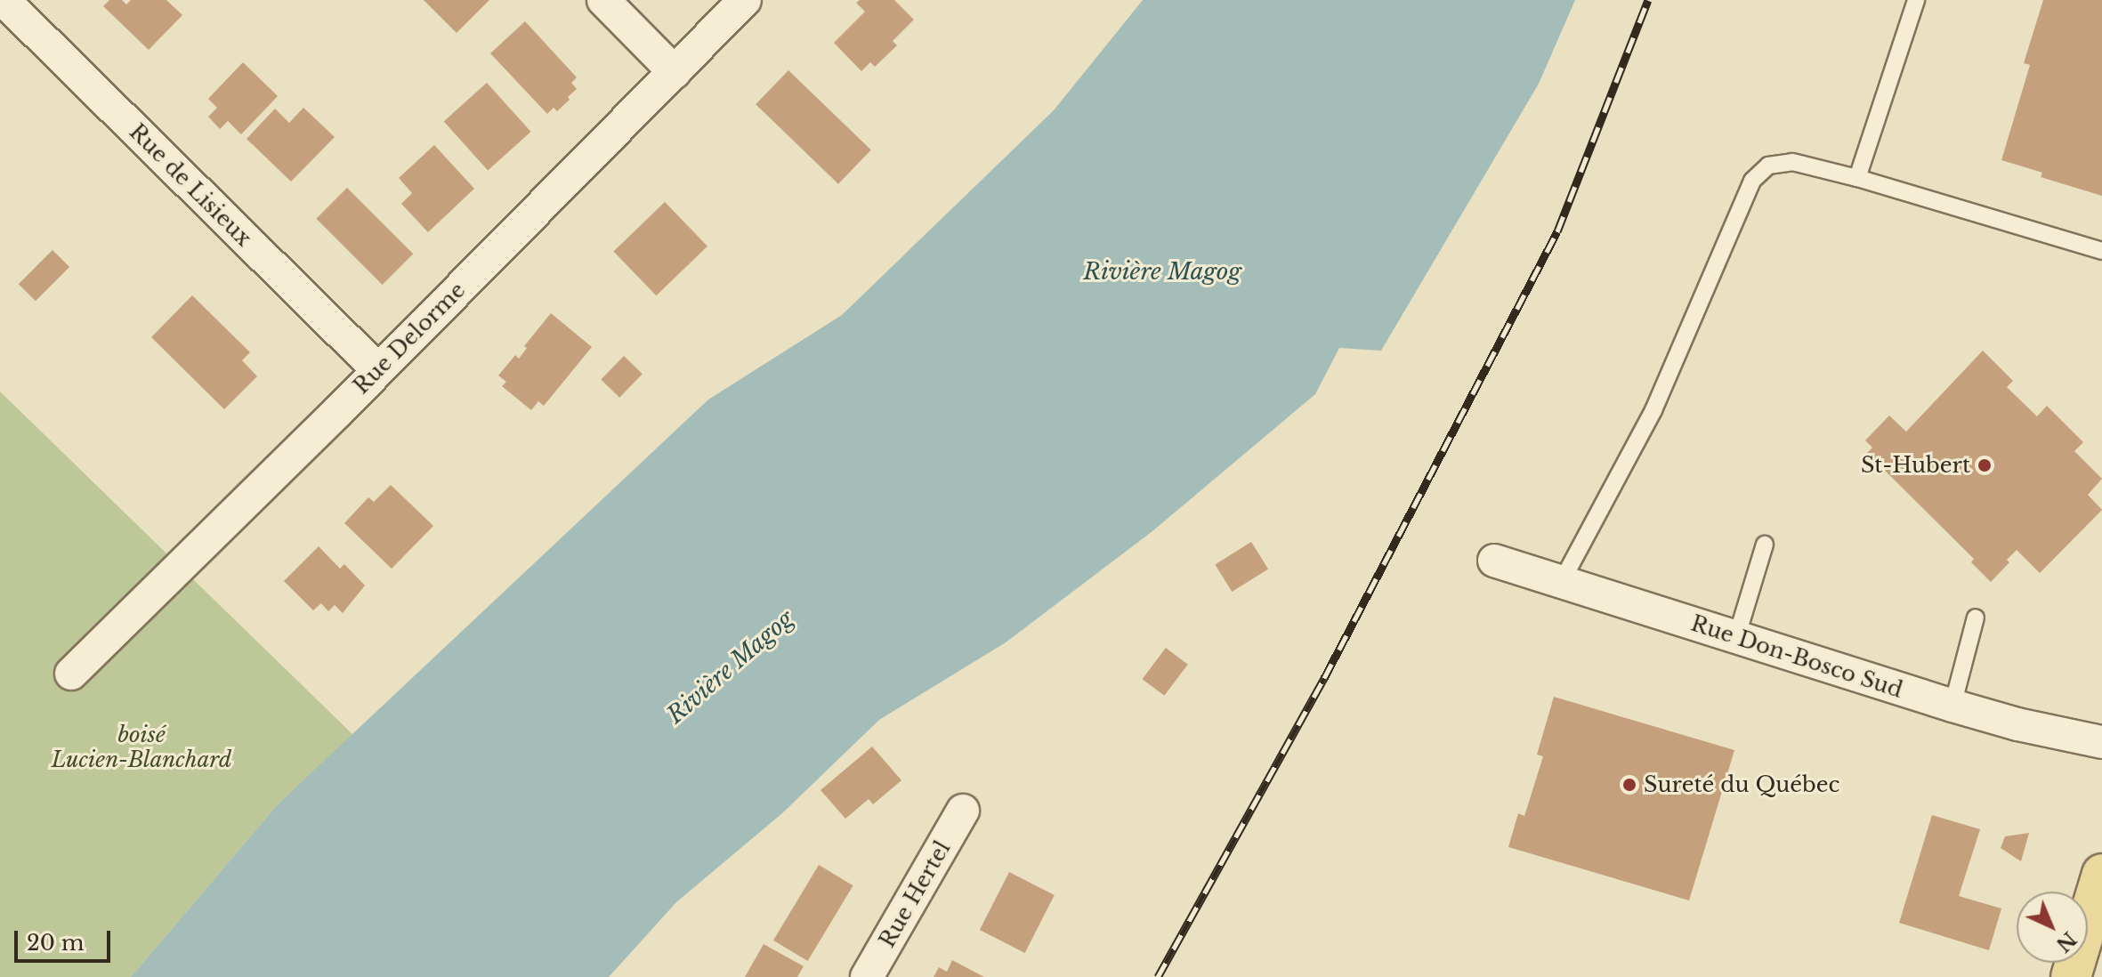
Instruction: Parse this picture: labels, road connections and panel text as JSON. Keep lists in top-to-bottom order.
{
  "streets": {
    "street": [
      "Rue de Lisieux",
      "Rue Delorme",
      "Rue Don-Bosco Sud",
      "Rue Hertel"
    ]
  },
  "crossings": [
    ["Rue de Lisieux", "Rue Delorme"]
  ],
  "water": ["Rivière Magog"],
  "parks": ["boisé Lucien-Blanchard"],
  "places": ["St-Hubert", "Sureté du Québec"],
  "scale_bar": "20 m",
  "north": "bottom right"
}
